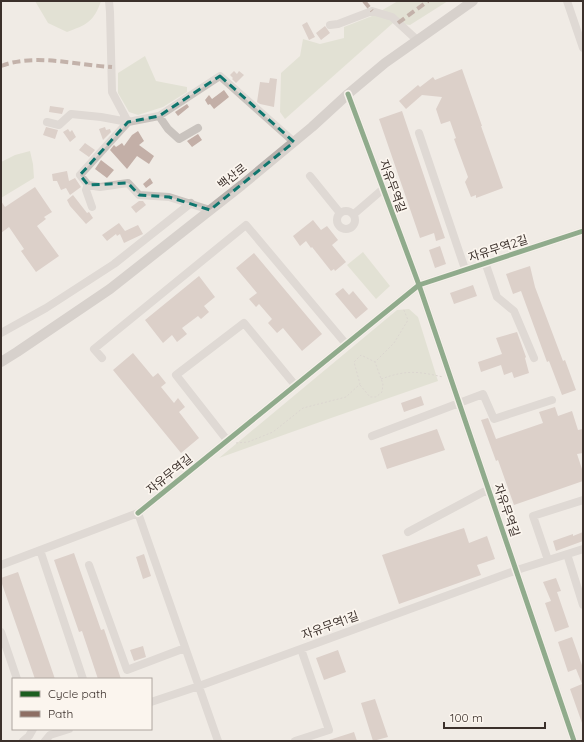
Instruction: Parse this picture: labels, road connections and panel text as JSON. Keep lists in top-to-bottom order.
{
  "streets": {
    "main road": ["백산로"],
    "street": ["자유무역길", "자유무역2길", "자유무역1길"]
  },
  "crossings": [
    ["백산로", "자유무역길"],
    ["자유무역길", "자유무역2길"],
    ["자유무역길", "자유무역1길"]
  ],
  "legend": ["Cycle path", "Path"],
  "scale_bar": "100 m"
}
